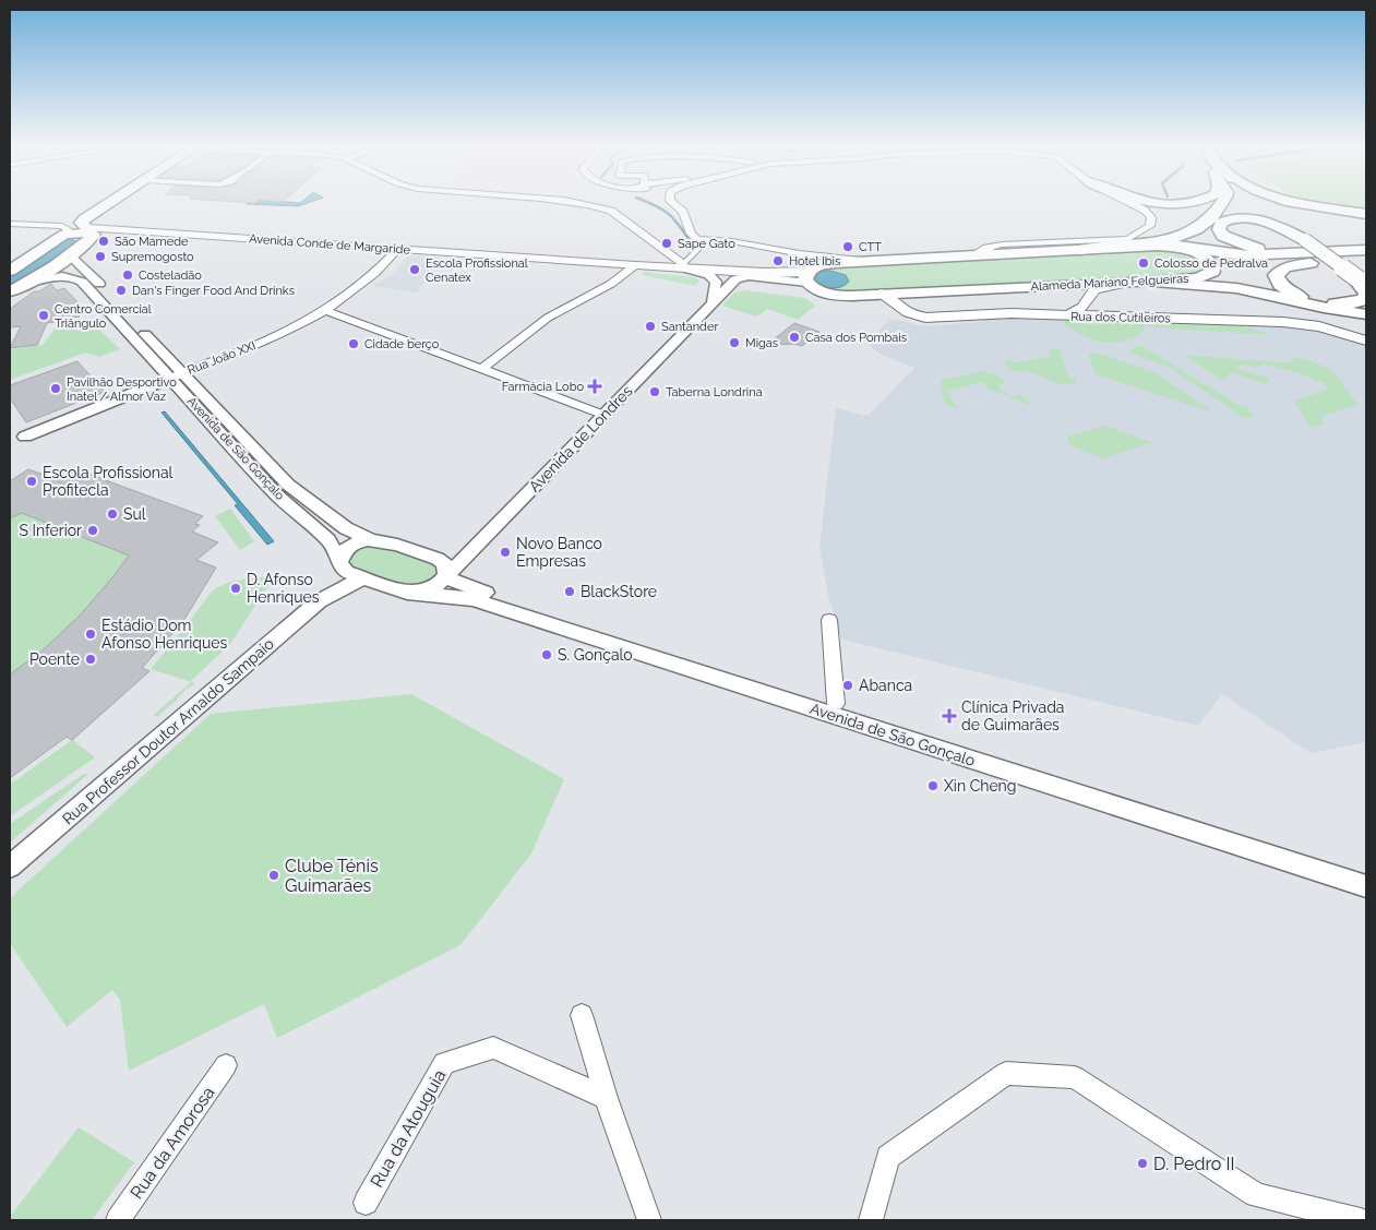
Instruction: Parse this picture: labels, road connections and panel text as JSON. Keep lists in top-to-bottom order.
{
  "streets": {
    "main road": ["Avenida Conde de Margaride", "Alameda Mariano Felgueiras", "Rua dos Cutileiros"],
    "street": [
      "Rua João XXI",
      "Avenida de Londres",
      "Avenida de São Gonçalo",
      "Rua Professor Doutor Arnaldo Sampaio",
      "Rua da Atouguia",
      "Rua da Amorosa"
    ]
  },
  "crossings": [
    ["Avenida Conde de Margaride", "Alameda Mariano Felgueiras"],
    ["Avenida Conde de Margaride", "Rua João XXI"],
    ["Avenida Conde de Margaride", "Avenida de Londres"],
    ["Alameda Mariano Felgueiras", "Rua dos Cutileiros"],
    ["Alameda Mariano Felgueiras", "Avenida de Londres"],
    ["Rua João XXI", "Avenida de São Gonçalo"],
    ["Avenida de Londres", "Avenida de São Gonçalo"],
    ["Avenida de São Gonçalo", "Rua Professor Doutor Arnaldo Sampaio"]
  ],
  "places": {
    "other": [
      "São Mamede",
      "Sape Gato",
      "CTT",
      "Supremogosto",
      "Hotel Ibis",
      "Colosso de Pedralva",
      "Escola Profissional Cenatex",
      "Costeladão",
      "Dan's Finger Food And Drinks",
      "Centro Comercial Triângulo",
      "Santander",
      "Casa dos Pombais",
      "Migas",
      "Cidade berço",
      "Pavilhão Desportivo Inatel / Almor Vaz",
      "Taberna Londrina",
      "Escola Profissional Profitecla",
      "Sul",
      "S Inferior",
      "Novo Banco Empresas",
      "D. Afonso Henriques",
      "BlackStore",
      "Estádio Dom Afonso Henriques",
      "S. Gonçalo",
      "Poente",
      "Abanca",
      "Xin Cheng",
      "Clube Ténis Guimarães",
      "D. Pedro II"
    ],
    "health": ["Farmácia Lobo", "Clínica Privada de Guimarães"]
  }
}
